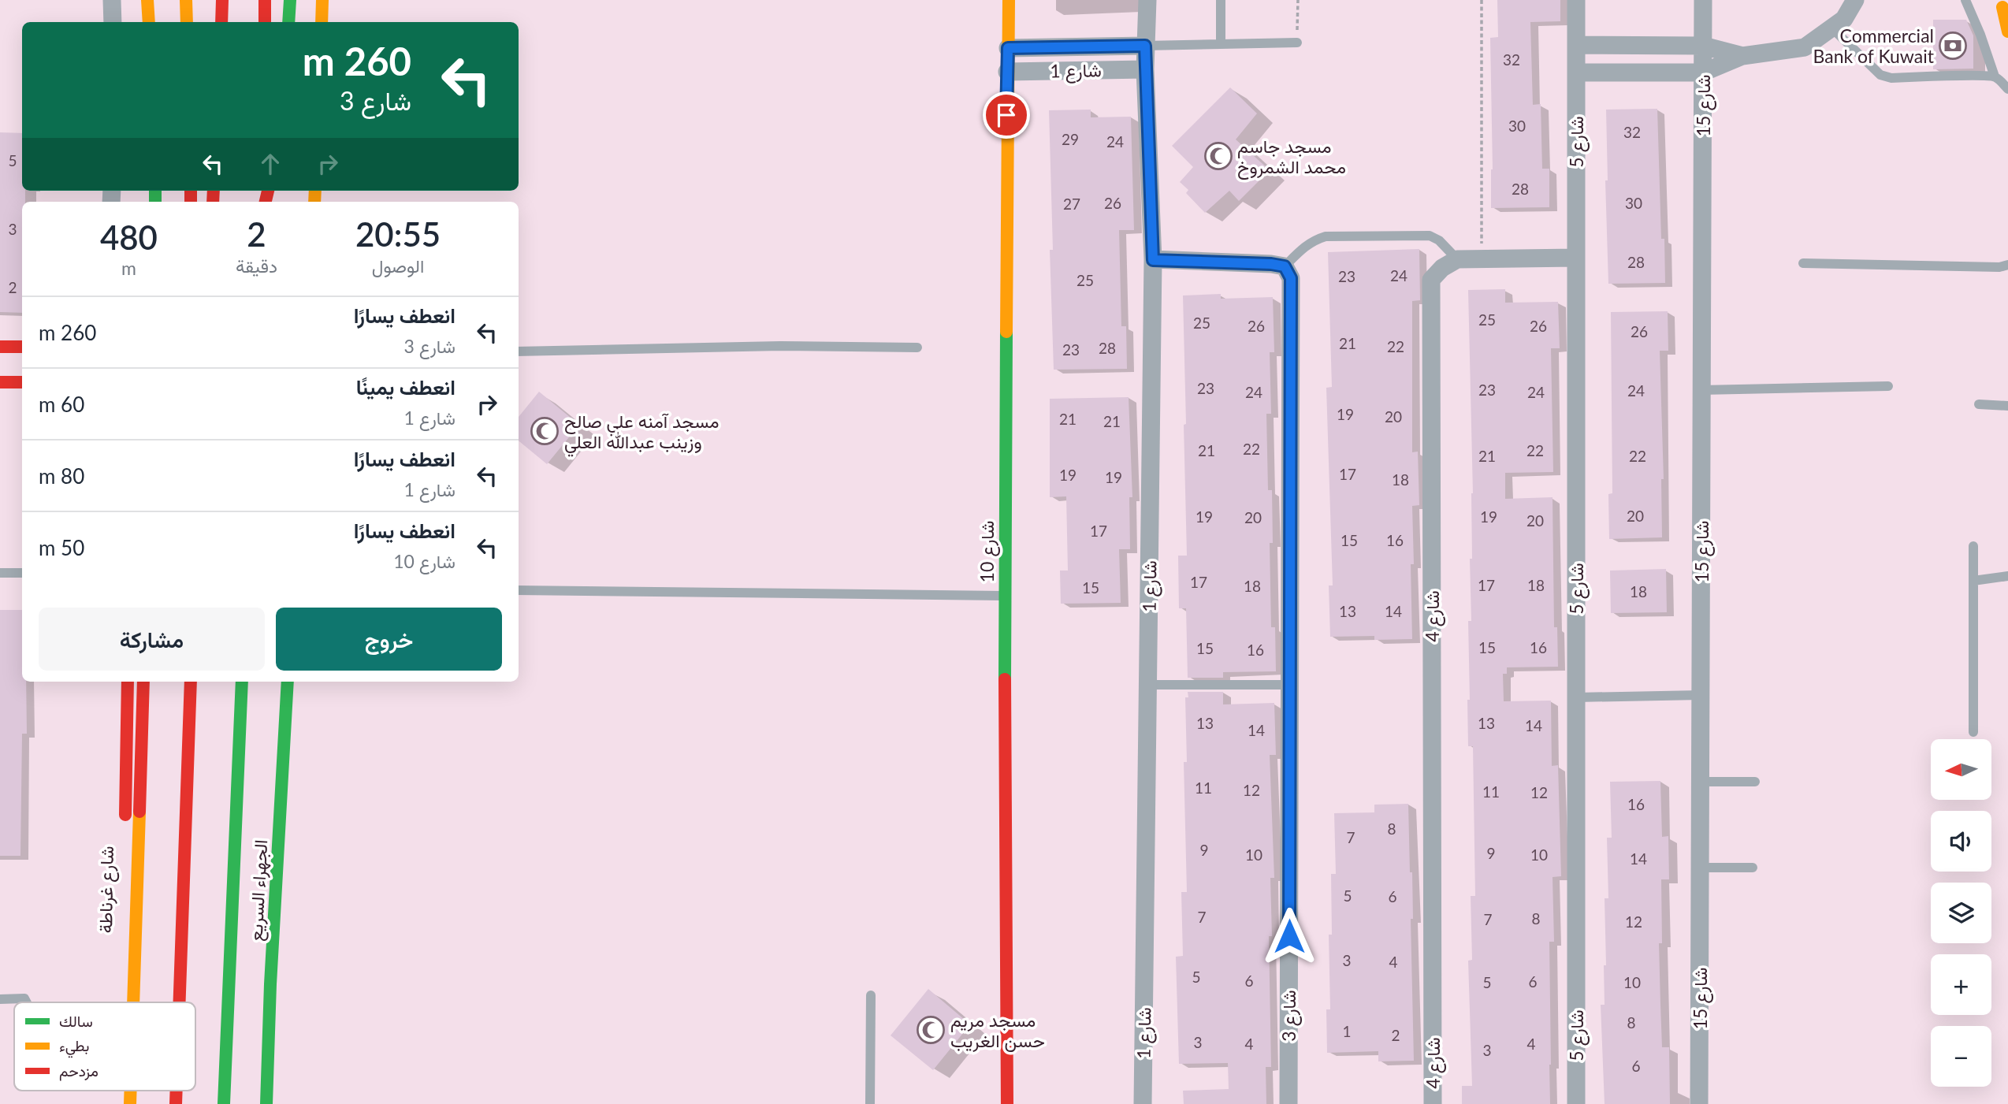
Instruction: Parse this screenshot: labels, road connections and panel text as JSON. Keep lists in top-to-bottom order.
{
  "streets": {
    "main road": ["شارع 10", "شارع غرناطة", "الجهراء السريع"],
    "street": [
      "شارع 1",
      "شارع 15",
      "شارع 5",
      "شارع 4",
      "شارع 3"
    ]
  },
  "crossings": [
    ["شارع 1", "شارع 10"]
  ],
  "places": {
    "bank": ["Commercial Bank of Kuwait"],
    "mosque": ["مسجد جاسم محمد الشمروخ", "مسجد آمنه علي صالح وزينب عبدالله العلي", "مسجد مريم حسن الغريب"]
  },
  "house_numbers": [
    "32",
    "30",
    "32",
    "29",
    "24",
    "5",
    "28",
    "26",
    "30",
    "27",
    "3",
    "28",
    "24",
    "23",
    "25",
    "2",
    "25",
    "25",
    "26",
    "26",
    "26",
    "21",
    "22",
    "28",
    "23",
    "23",
    "23",
    "24",
    "24",
    "24",
    "19",
    "20",
    "21",
    "21",
    "22",
    "21",
    "22",
    "21",
    "22",
    "17",
    "19",
    "19",
    "18",
    "20",
    "19",
    "19",
    "20",
    "20",
    "17",
    "15",
    "16",
    "17",
    "17",
    "18",
    "18",
    "15",
    "18",
    "13",
    "14",
    "15",
    "16",
    "15",
    "16",
    "13",
    "13",
    "14",
    "14",
    "11",
    "12",
    "11",
    "12",
    "16",
    "8",
    "7",
    "9",
    "9",
    "10",
    "10",
    "14",
    "5",
    "6",
    "7",
    "8",
    "7",
    "12",
    "3",
    "4",
    "5",
    "6",
    "6",
    "5",
    "10",
    "8",
    "1",
    "2",
    "3",
    "4",
    "4",
    "3",
    "6"
  ],
  "legend": ["سالك", "بطيء", "مزدحم"],
  "north": "left",
  "page": {
    "turn": ["260 m", "شارع 3"],
    "eta": [
      "20:55",
      "الوصول",
      "2",
      "دقيقة",
      "480",
      "m"
    ],
    "list": [
      {
        "name": "انعطف يسارًا",
        "note": "شارع 3",
        "value": "260 m"
      },
      {
        "name": "انعطف يمينًا",
        "note": "شارع 1",
        "value": "60 m"
      },
      {
        "name": "انعطف يسارًا",
        "note": "شارع 1",
        "value": "80 m"
      },
      {
        "name": "انعطف يسارًا",
        "note": "شارع 10",
        "value": "50 m"
      }
    ],
    "buttons": ["خروج", "مشاركة"],
    "map_buttons": ["+", "−"]
  }
}
